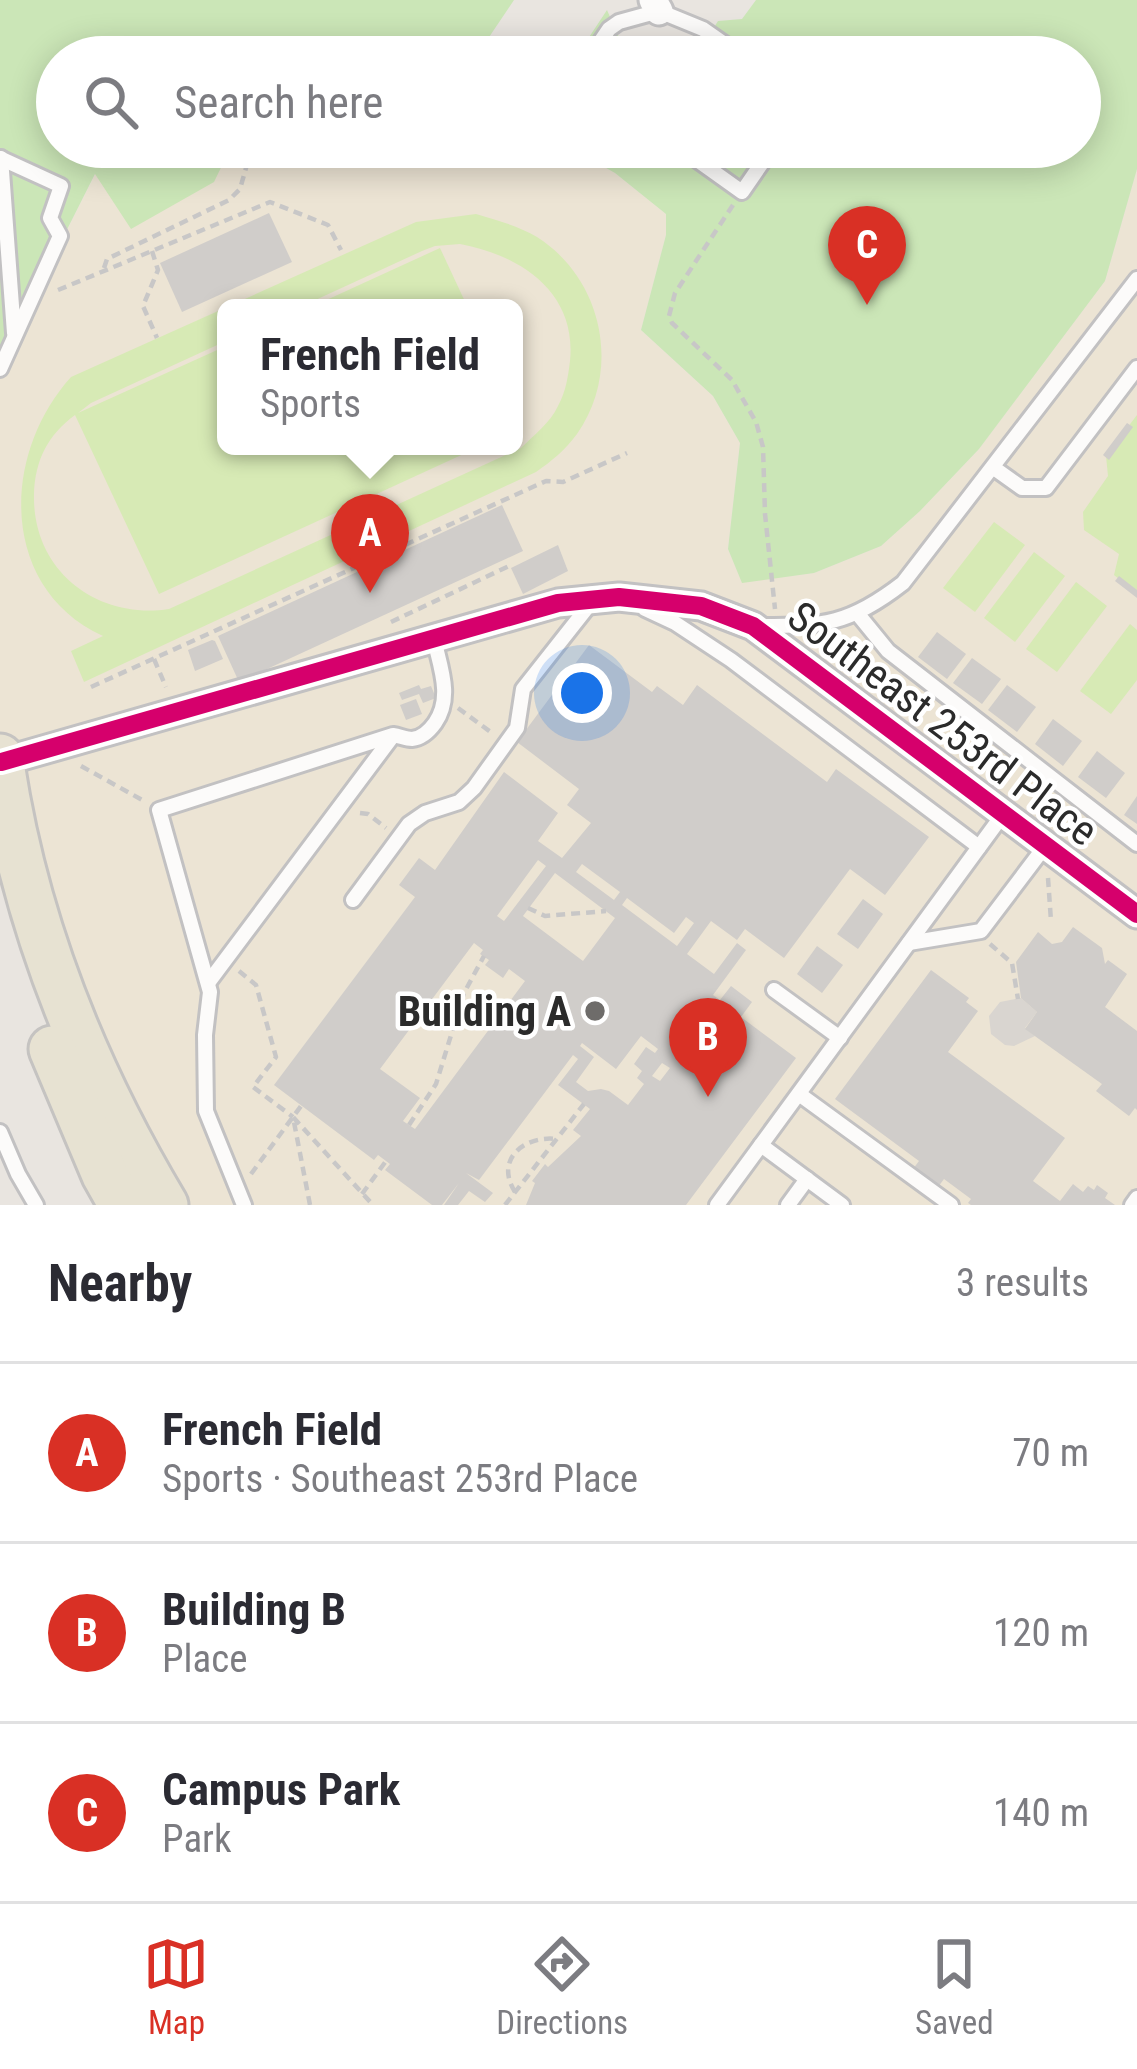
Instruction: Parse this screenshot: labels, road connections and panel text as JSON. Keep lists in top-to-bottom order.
{
  "streets": {
    "street": ["Southeast 253rd Place"]
  },
  "places": ["Building A"],
  "page": {
    "search": "Search here",
    "pins": ["C", "A", "B"],
    "popup": ["French Field", "Sports"],
    "heading": ["Nearby", "3 results"],
    "list": [
      {
        "mark": "A",
        "name": "French Field",
        "note": "Sports · Southeast 253rd Place",
        "value": "70 m"
      },
      {
        "mark": "B",
        "name": "Building B",
        "note": "Place",
        "value": "120 m"
      },
      {
        "mark": "C",
        "name": "Campus Park",
        "note": "Park",
        "value": "140 m"
      }
    ],
    "nav": ["Map", "Directions", "Saved"]
  }
}
